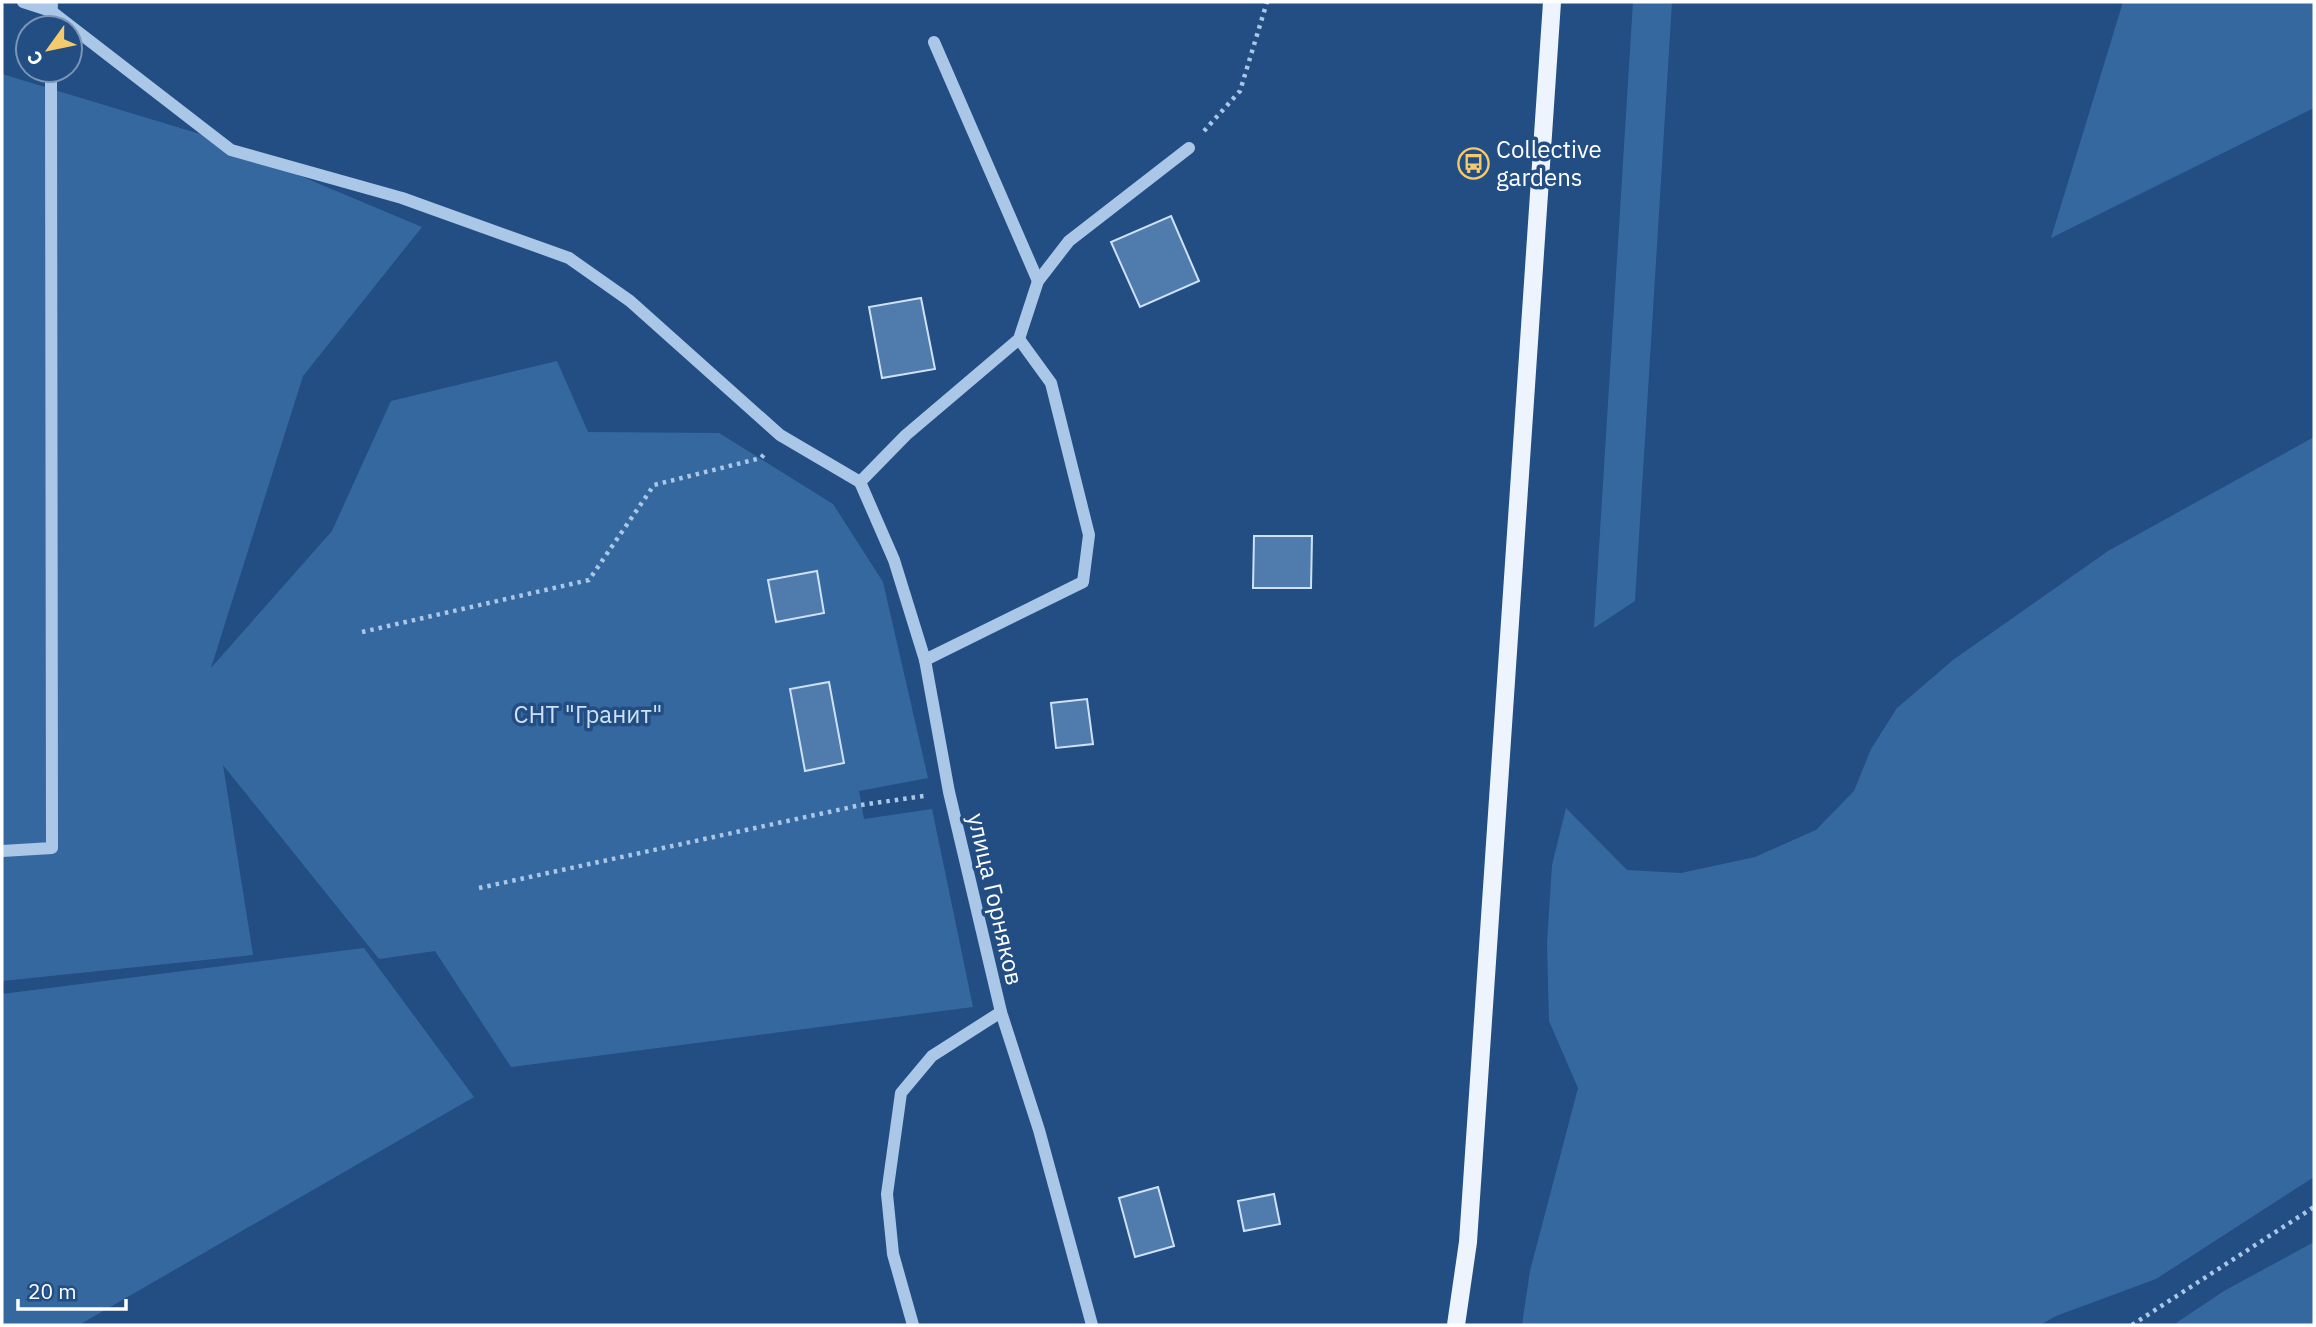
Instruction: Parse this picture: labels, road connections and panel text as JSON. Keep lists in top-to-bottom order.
{
  "streets": {
    "street": ["улица Горняков"]
  },
  "parks": ["СНТ \"Гранит\""],
  "places": {
    "bus stop": ["Collective gardens"]
  },
  "scale_bar": "20 m",
  "north": "bottom left"
}
